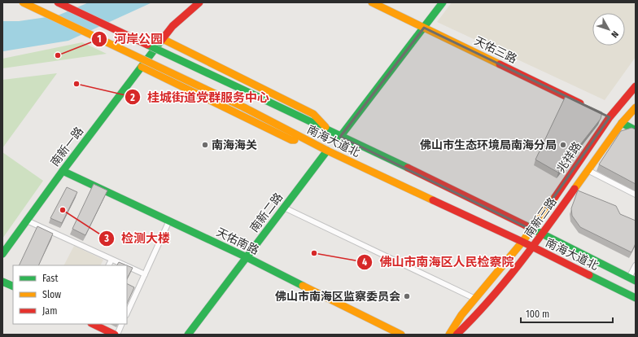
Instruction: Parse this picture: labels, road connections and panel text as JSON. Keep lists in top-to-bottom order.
{
  "streets": {
    "main road": [
      "天佑三路",
      "南海大道北",
      "南新一路",
      "兆祥路",
      "南新二路",
      "南新三路",
      "天佑南路"
    ]
  },
  "crossings": [
    ["南海大道北", "兆祥路"],
    ["南海大道北", "南新二路"],
    ["南海大道北", "南新三路"],
    ["南新一路", "天佑南路"],
    ["兆祥路", "南新三路"],
    ["南新二路", "天佑南路"]
  ],
  "places": [
    "河岸公园",
    "桂城街道党群服务中心",
    "南海海关",
    "佛山市生态环境局南海分局",
    "检测大楼",
    "佛山市南海区人民检察院",
    "佛山市南海区监察委员会"
  ],
  "legend": ["Fast", "Slow", "Jam"],
  "scale_bar": "100 m",
  "north": "bottom right"
}
